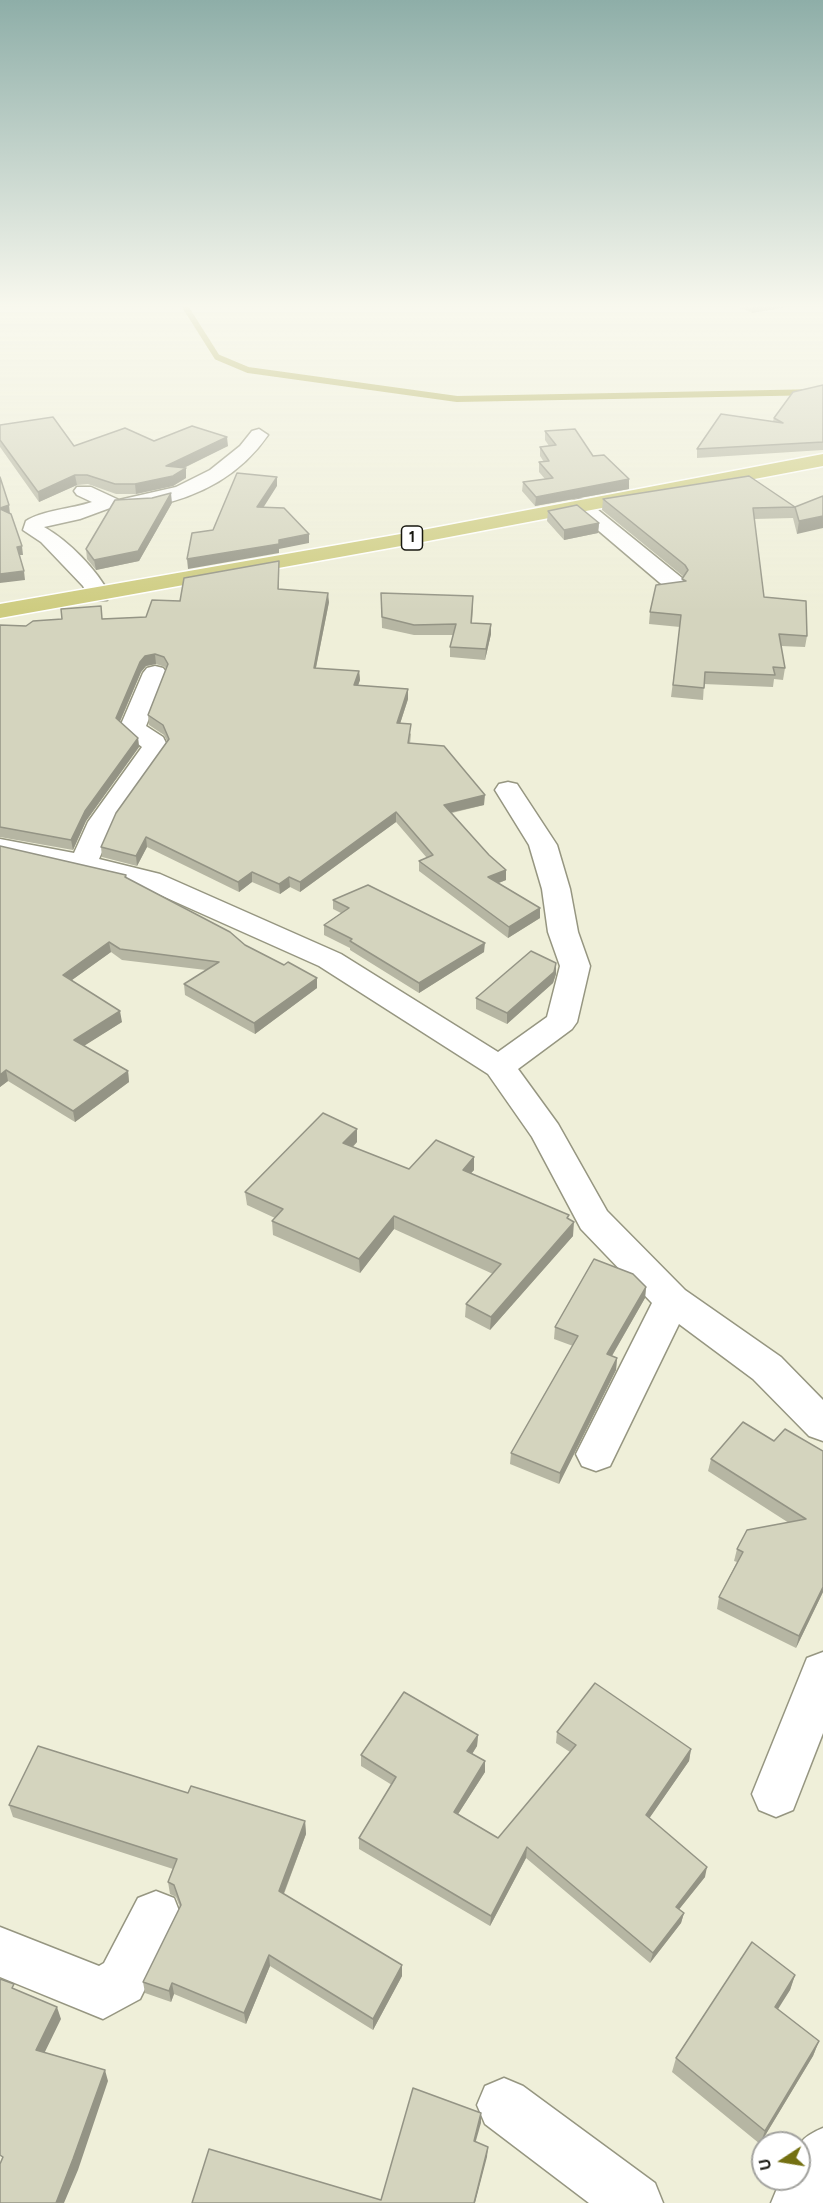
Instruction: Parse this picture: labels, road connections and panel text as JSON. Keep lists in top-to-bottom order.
{
  "streets": {
    "highway": ["1"]
  },
  "north": "left"
}
